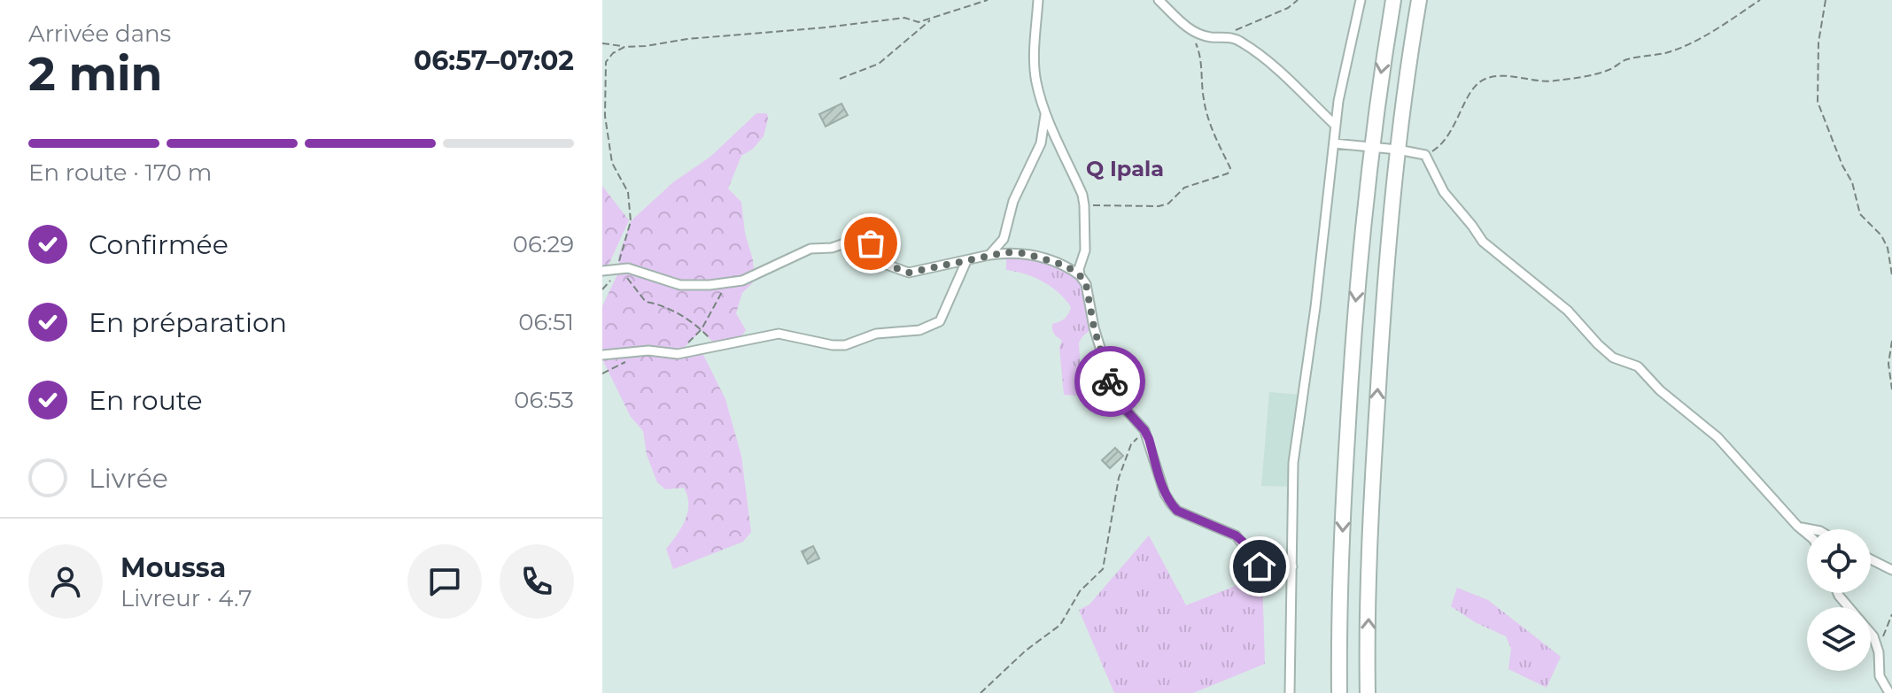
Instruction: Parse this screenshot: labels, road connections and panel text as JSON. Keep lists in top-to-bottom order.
{
  "districts": ["Q Ipala"],
  "page": {
    "heading": ["2 min", "Arrivée dans", "06:57–07:02"],
    "panel": ["Moussa", "Livreur · 4.7"],
    "bar": "En route · 170 m",
    "list": [
      ["Confirmée", "06:29"],
      ["En préparation", "06:51"],
      ["En route", "06:53"],
      "Livrée"
    ]
  }
}
